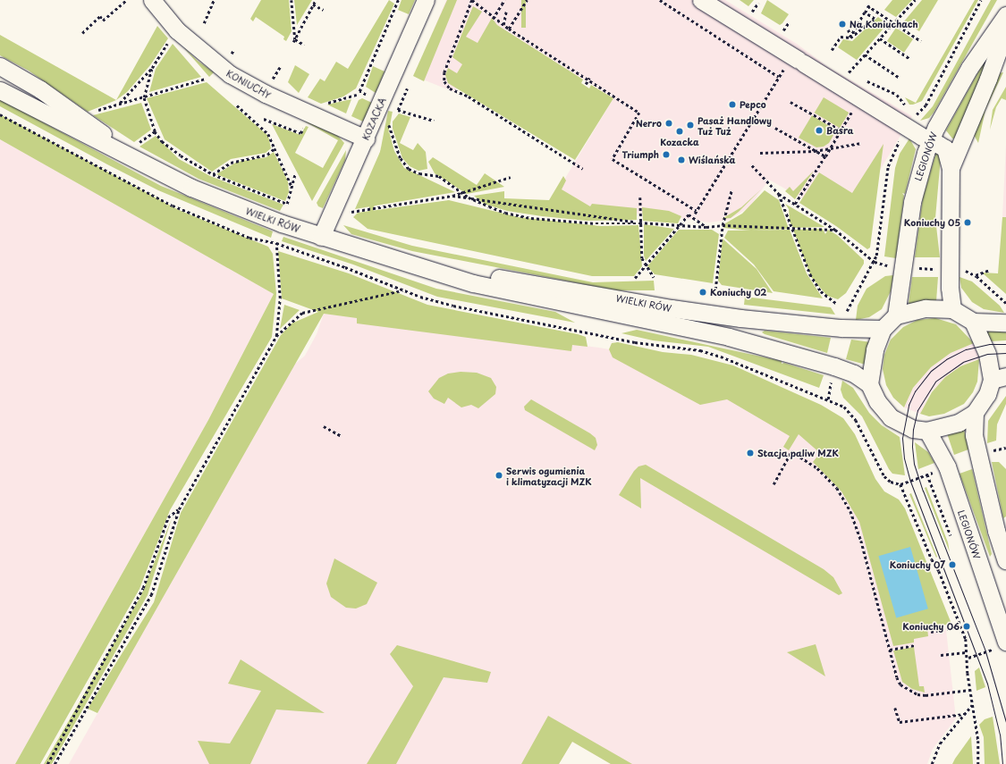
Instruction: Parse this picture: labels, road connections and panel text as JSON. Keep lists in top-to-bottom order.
{
  "streets": {
    "street": [
      "KONIUCHY",
      "KOZACKA",
      "LEGIONÓW",
      "WIELKI RÓW"
    ]
  },
  "crossings": [
    ["KONIUCHY", "KOZACKA"],
    ["KOZACKA", "WIELKI RÓW"],
    ["LEGIONÓW", "WIELKI RÓW"]
  ],
  "places": [
    "Na Koniuchach",
    "Pepco",
    "Nerro",
    "Pasaż Handlowy Tuż Tuż",
    "Basra",
    "Kozacka",
    "Triumph",
    "Wiślańska",
    "Koniuchy 05",
    "Koniuchy 02",
    "Stacja paliw MZK",
    "Serwis ogumienia i klimatyzacji MZK",
    "Koniuchy 07",
    "Koniuchy 06"
  ]
}
